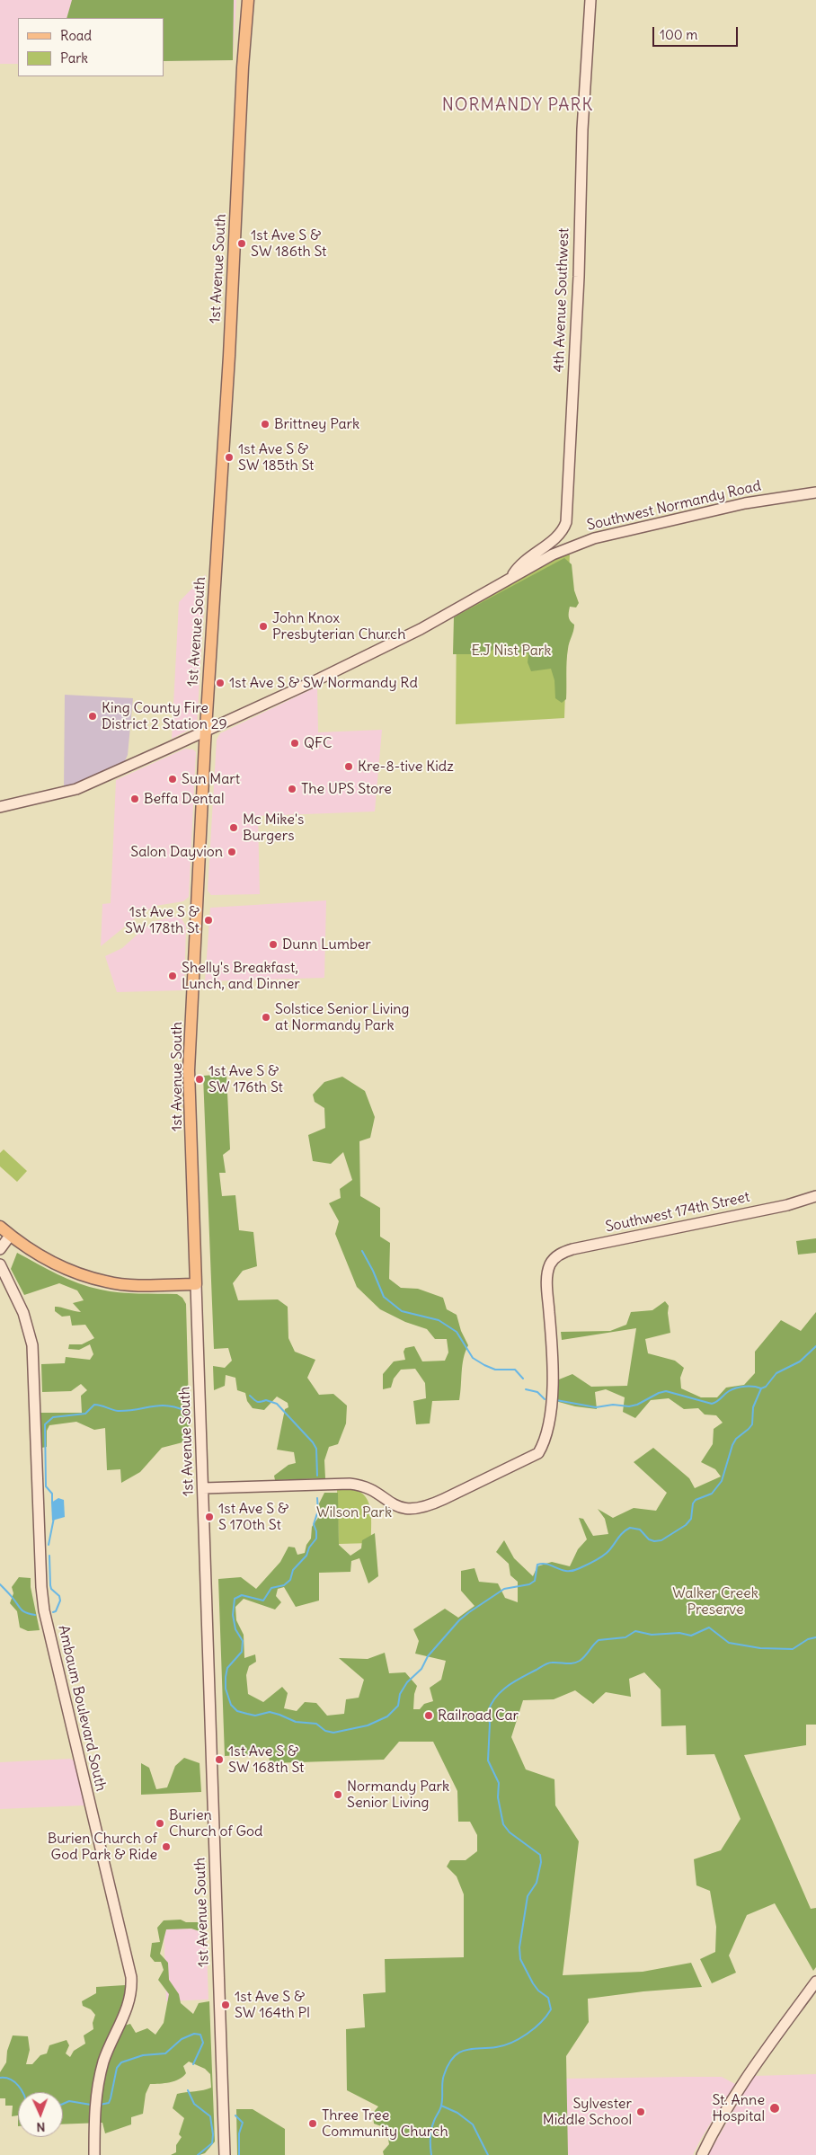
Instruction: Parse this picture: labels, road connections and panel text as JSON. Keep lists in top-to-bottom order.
{
  "streets": {
    "main road": ["1st Avenue South"],
    "street": [
      "4th Avenue Southwest",
      "Southwest Normandy Road",
      "Southwest 174th Street",
      "Ambaum Boulevard South"
    ]
  },
  "crossings": [
    ["1st Avenue South", "Southwest Normandy Road"],
    ["1st Avenue South", "Southwest 174th Street"],
    ["4th Avenue Southwest", "Southwest Normandy Road"]
  ],
  "districts": ["NORMANDY PARK"],
  "parks": ["E.J Nist Park", "Wilson Park", "Walker Creek Preserve"],
  "places": [
    "1st Ave S & SW 186th St",
    "Brittney Park",
    "1st Ave S & SW 185th St",
    "John Knox Presbyterian Church",
    "1st Ave S & SW Normandy Rd",
    "King County Fire District 2 Station 29",
    "QFC",
    "Kre-8-tive Kidz",
    "Sun Mart",
    "The UPS Store",
    "Beffa Dental",
    "Mc Mike's Burgers",
    "Salon Dayvion",
    "1st Ave S & SW 178th St",
    "Dunn Lumber",
    "Shelly's Breakfast, Lunch, and Dinner",
    "Solstice Senior Living at Normandy Park",
    "1st Ave S & SW 176th St",
    "1st Ave S & S 170th St",
    "Railroad Car",
    "1st Ave S & SW 168th St",
    "Normandy Park Senior Living",
    "Burien Church of God",
    "Burien Church of God Park & Ride",
    "1st Ave S & SW 164th Pl",
    "St. Anne Hospital",
    "Sylvester Middle School",
    "Three Tree Community Church"
  ],
  "legend": ["Road", "Park"],
  "scale_bar": "100 m",
  "north": "bottom"
}
